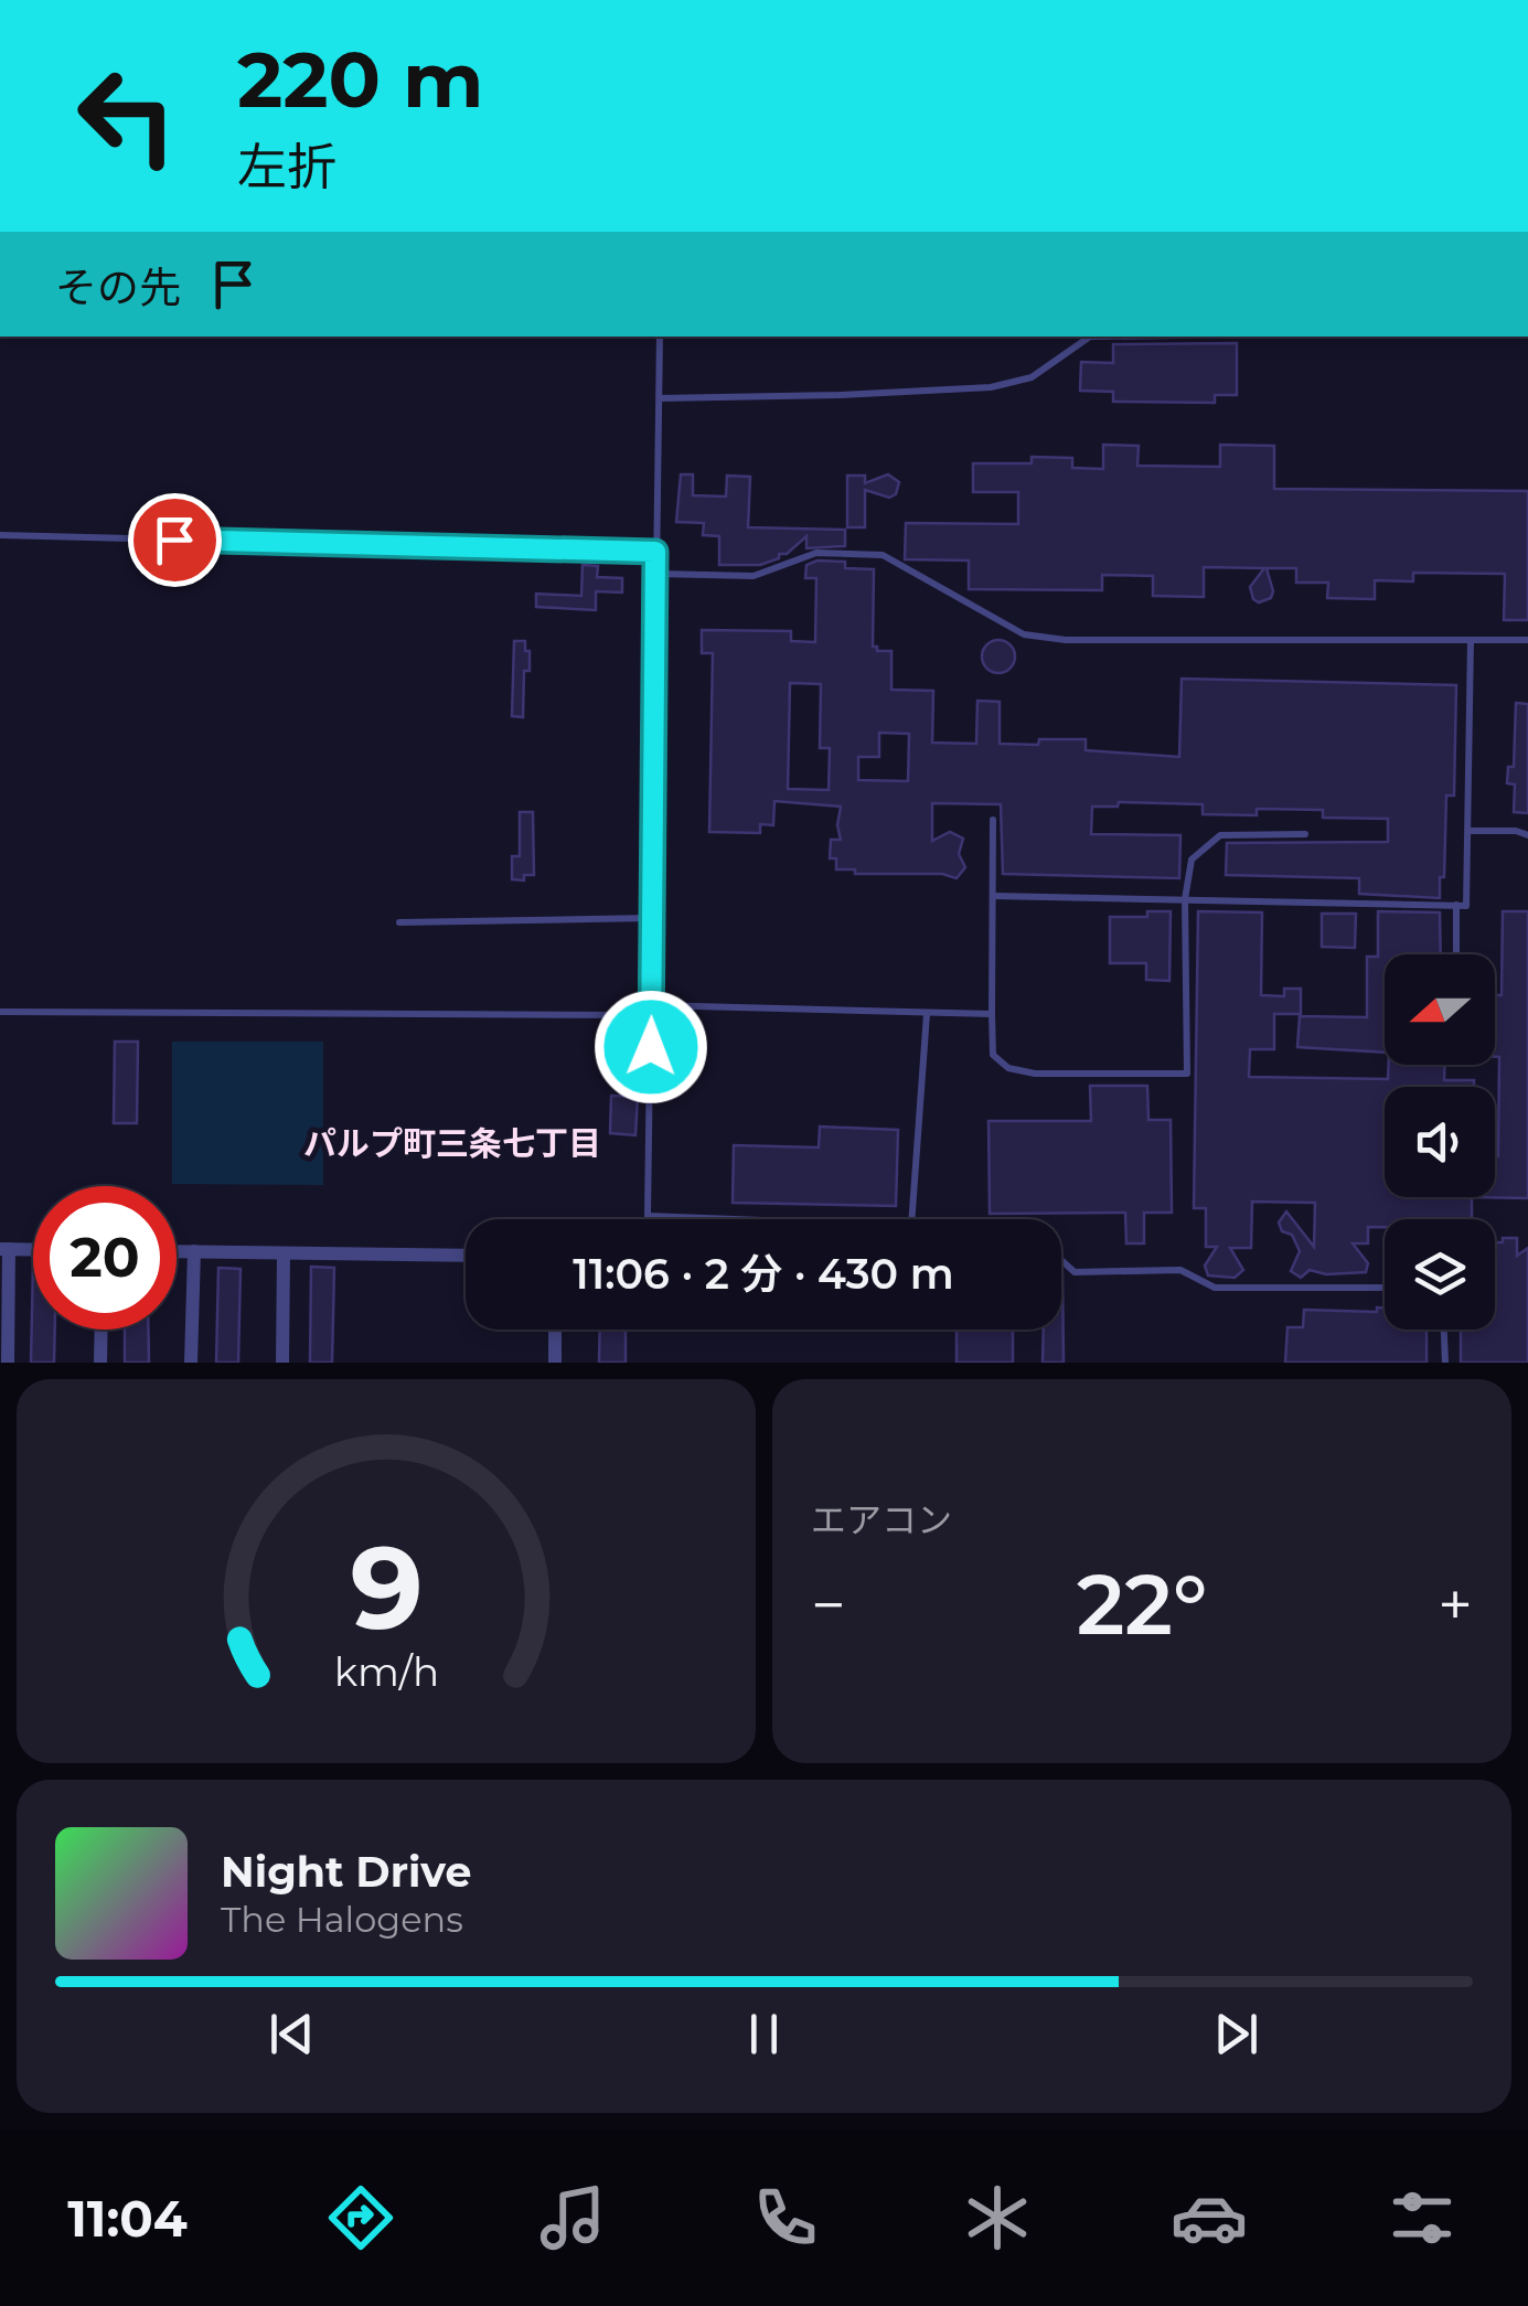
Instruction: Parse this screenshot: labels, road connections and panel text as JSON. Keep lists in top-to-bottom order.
{
  "districts": ["パルプ町三条七丁目"],
  "north": "left",
  "page": {
    "turn": ["220 m", "左折"],
    "then": "その先",
    "limit": "20",
    "trip": "11:06 · 2 分 · 430 m",
    "tile": "エアコン",
    "heat": ["−", "22°", "+"],
    "song": ["Night Drive", "The Halogens"],
    "tabs": "11:04",
    "gauge": ["9", "km/h"]
  }
}
